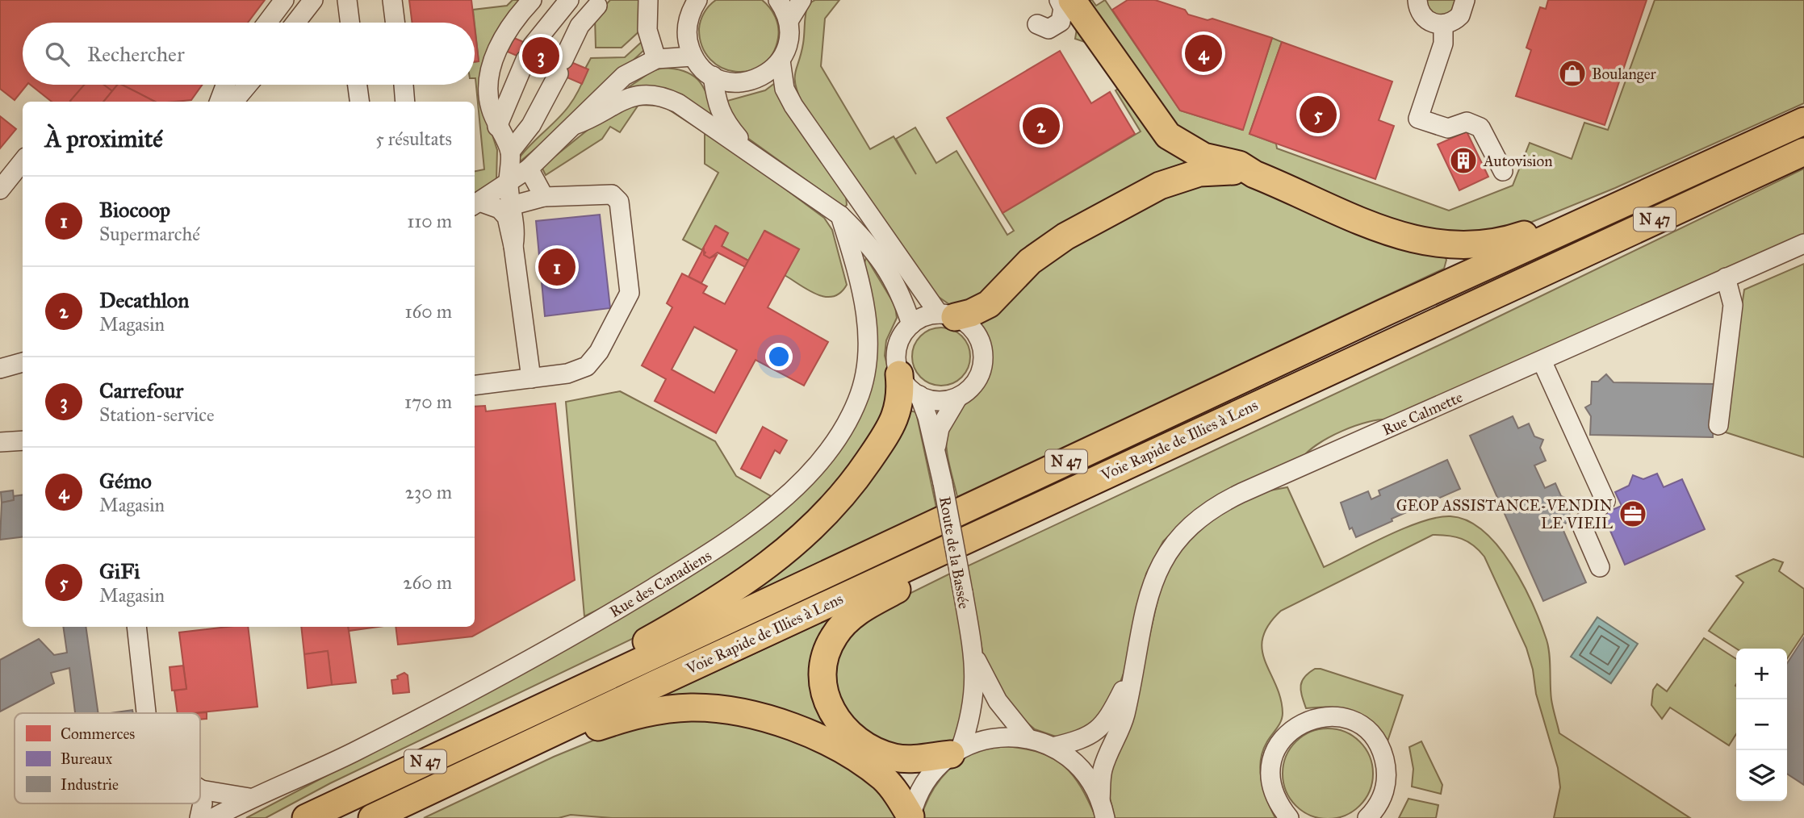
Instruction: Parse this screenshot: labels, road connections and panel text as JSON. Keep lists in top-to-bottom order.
{
  "streets": {
    "highway": ["N 47", "Voie Rapide de Illies à Lens"],
    "street": ["Rue Calmette", "Route de la Bassée", "Rue des Canadiens"]
  },
  "places": {
    "shop": ["Boulanger"],
    "building": ["Autovision"],
    "office": ["GEOP ASSISTANCE-VENDIN LE VIEIL"]
  },
  "legend": ["Commerces", "Bureaux", "Industrie"],
  "page": {
    "search": "Rechercher",
    "pins": [
      "4",
      "3",
      "5",
      "2",
      "1"
    ],
    "heading": ["À proximité", "5 résultats"],
    "list": [
      {
        "mark": "1",
        "name": "Biocoop",
        "note": "Supermarché",
        "value": "110 m"
      },
      {
        "mark": "2",
        "name": "Decathlon",
        "note": "Magasin",
        "value": "160 m"
      },
      {
        "mark": "3",
        "name": "Carrefour",
        "note": "Station-service",
        "value": "170 m"
      },
      {
        "mark": "4",
        "name": "Gémo",
        "note": "Magasin",
        "value": "230 m"
      },
      {
        "mark": "5",
        "name": "GiFi",
        "note": "Magasin",
        "value": "260 m"
      }
    ],
    "map_buttons": ["+", "−"]
  }
}
